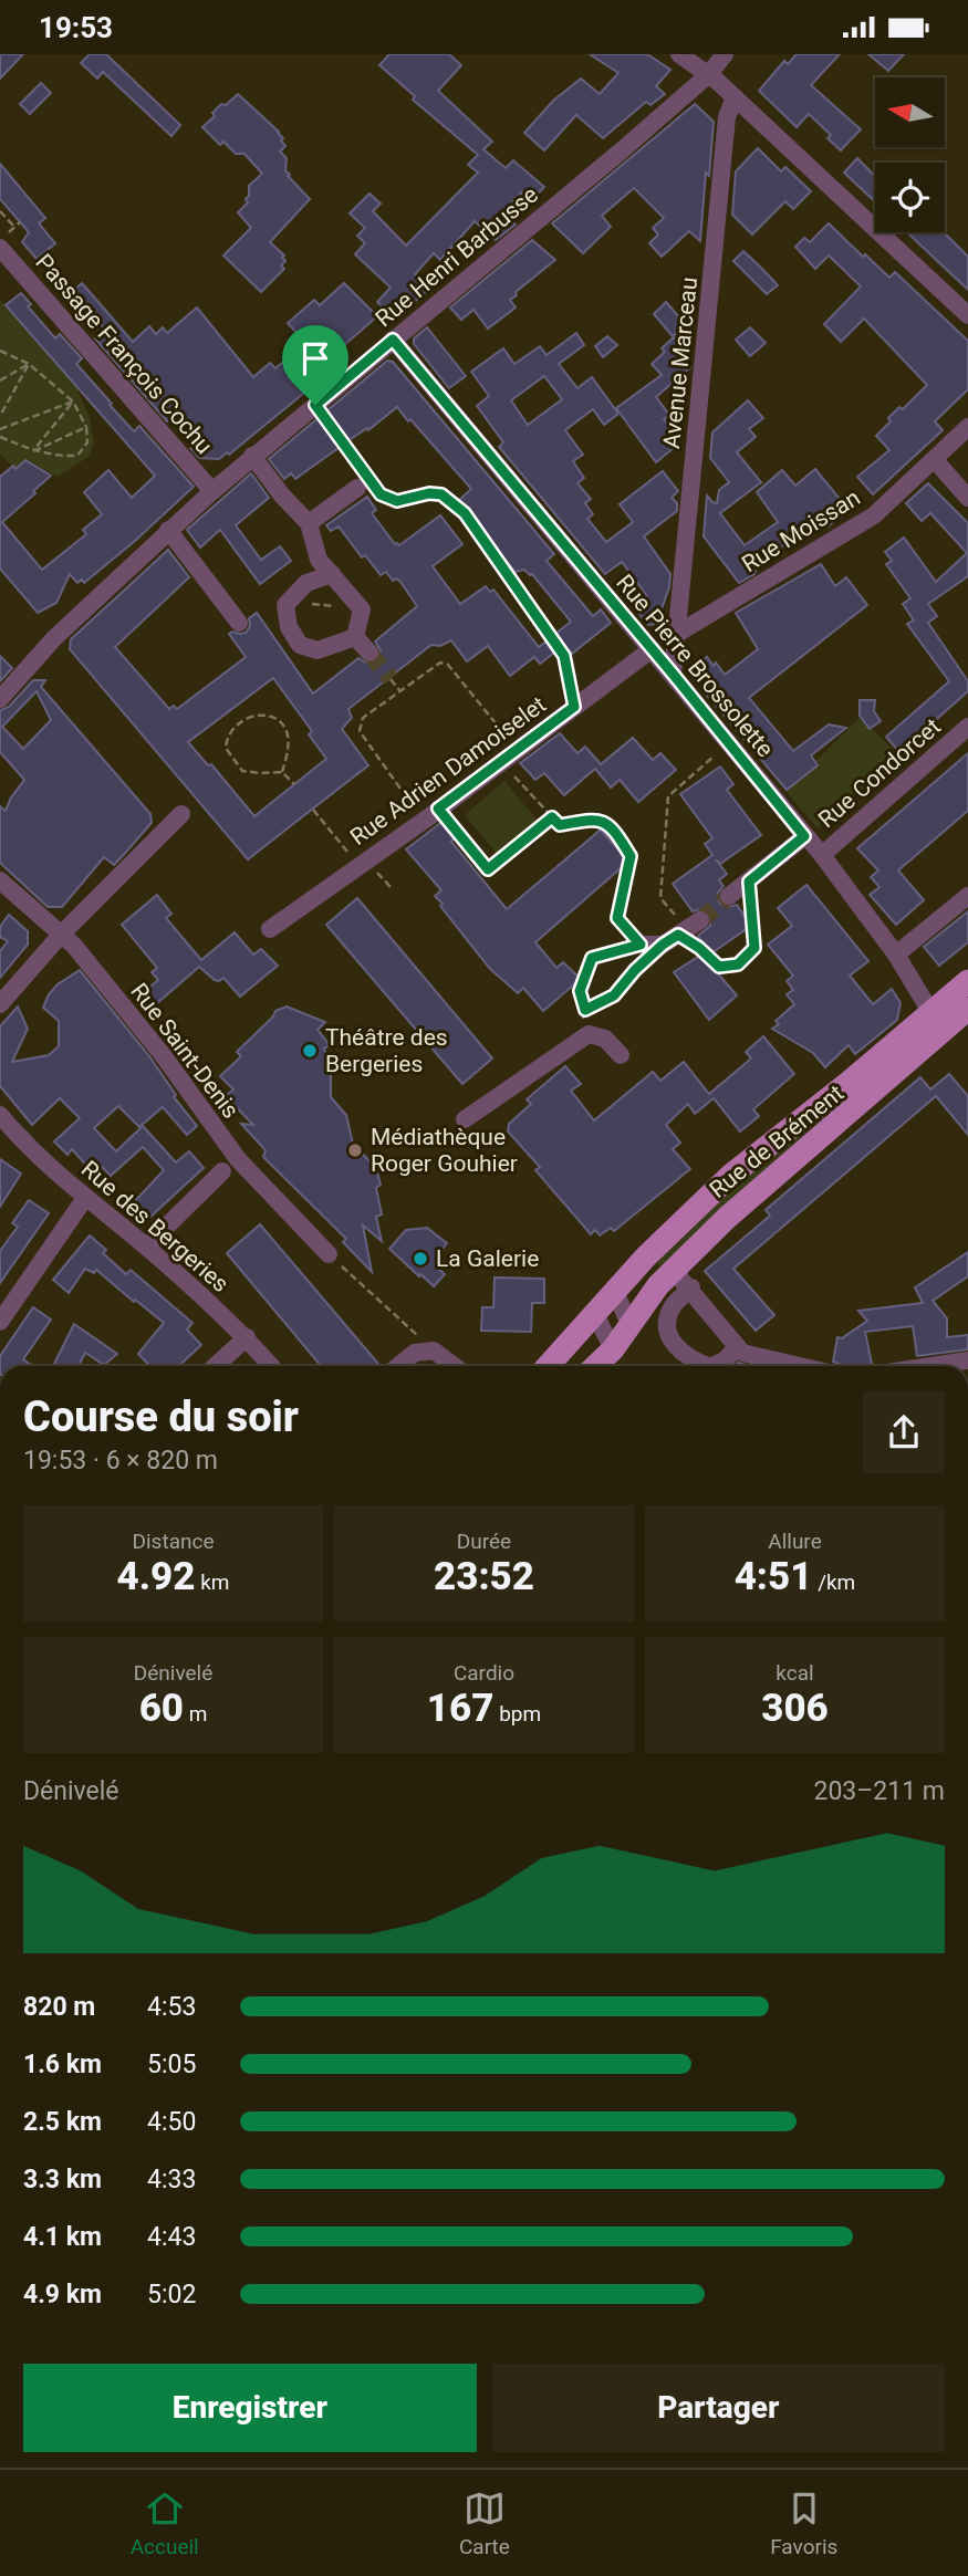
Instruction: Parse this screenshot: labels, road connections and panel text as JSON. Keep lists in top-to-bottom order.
{
  "streets": {
    "main road": ["Rue de Brément"],
    "street": [
      "Rue Henri Barbusse",
      "Passage François Cochu",
      "Avenue Marceau",
      "Rue Moissan",
      "Rue Pierre Brossolette",
      "Rue Adrien Damoiselet",
      "Rue Condorcet",
      "Rue Saint-Denis",
      "Rue des Bergeries"
    ]
  },
  "crossings": [
    ["Rue Henri Barbusse", "Passage François Cochu"],
    ["Rue Henri Barbusse", "Rue Pierre Brossolette"],
    ["Avenue Marceau", "Rue Moissan"],
    ["Rue Pierre Brossolette", "Rue Adrien Damoiselet"],
    ["Rue Pierre Brossolette", "Rue Condorcet"],
    ["Rue Pierre Brossolette", "Rue de Brément"]
  ],
  "places": ["Théâtre des Bergeries", "Médiathèque Roger Gouhier", "La Galerie"],
  "north": "left",
  "page": {
    "status": "19:53",
    "heading": ["Course du soir", "19:53 · 6 × 820 m"],
    "stats": [
      ["Distance", "4.92 km"],
      ["Durée", "23:52"],
      ["Allure", "4:51 /km"],
      ["Dénivelé", "60 m"],
      ["Cardio", "167 bpm"],
      ["kcal", "306"]
    ],
    "chart": ["Dénivelé", "203–211 m"],
    "list": [
      {
        "name": "820 m",
        "note": "4:53"
      },
      {
        "name": "1.6 km",
        "note": "5:05"
      },
      {
        "name": "2.5 km",
        "note": "4:50"
      },
      {
        "name": "3.3 km",
        "note": "4:33"
      },
      {
        "name": "4.1 km",
        "note": "4:43"
      },
      {
        "name": "4.9 km",
        "note": "5:02"
      }
    ],
    "buttons": ["Enregistrer", "Partager"],
    "tabs": ["Accueil", "Carte", "Favoris"]
  }
}
